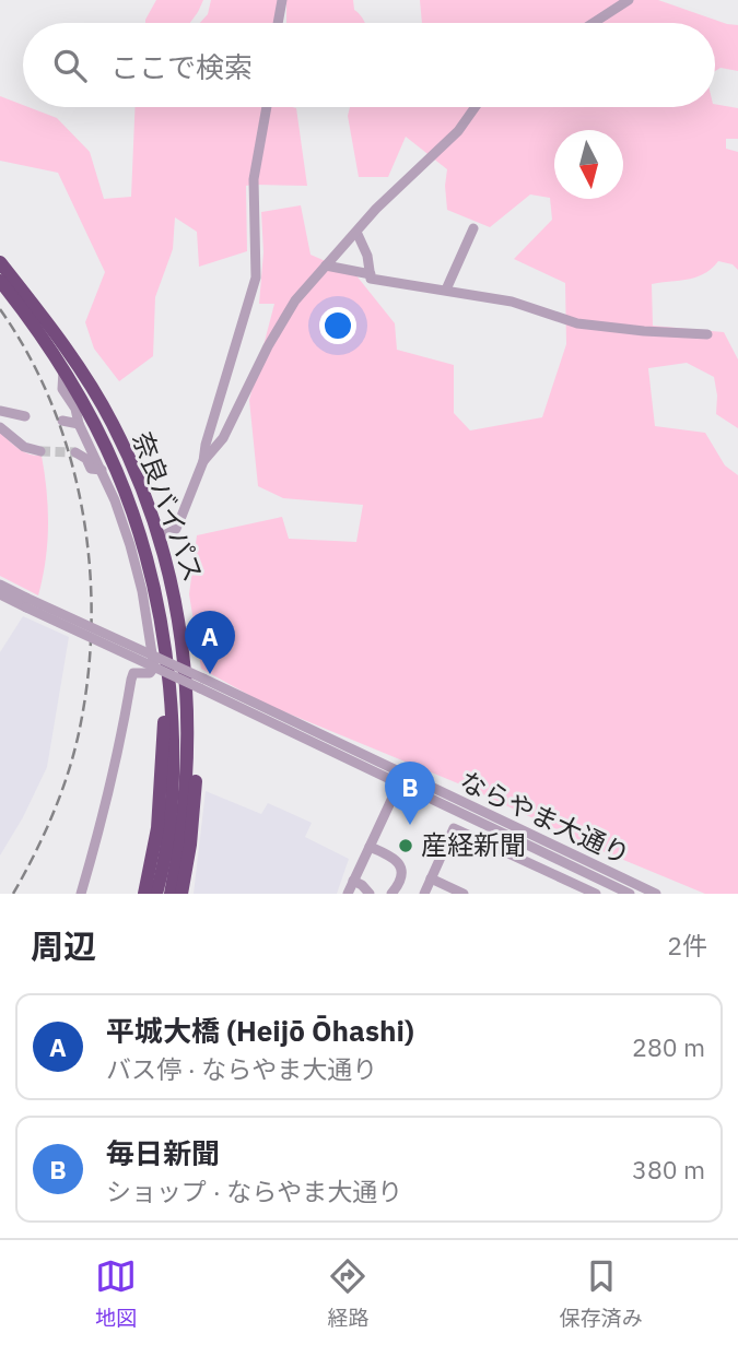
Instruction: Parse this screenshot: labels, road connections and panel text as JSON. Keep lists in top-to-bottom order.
{
  "streets": {
    "highway": ["奈良バイパス"],
    "street": ["ならやま大通り"]
  },
  "places": ["産経新聞"],
  "north": "bottom",
  "page": {
    "search": "ここで検索",
    "pins": ["A", "B"],
    "heading": ["周辺", "2件"],
    "list": [
      {
        "mark": "A",
        "name": "平城大橋 (Heijō Ōhashi)",
        "note": "バス停 · ならやま大通り",
        "value": "280 m"
      },
      {
        "mark": "B",
        "name": "毎日新聞",
        "note": "ショップ · ならやま大通り",
        "value": "380 m"
      }
    ],
    "nav": ["地図", "経路", "保存済み"]
  }
}
